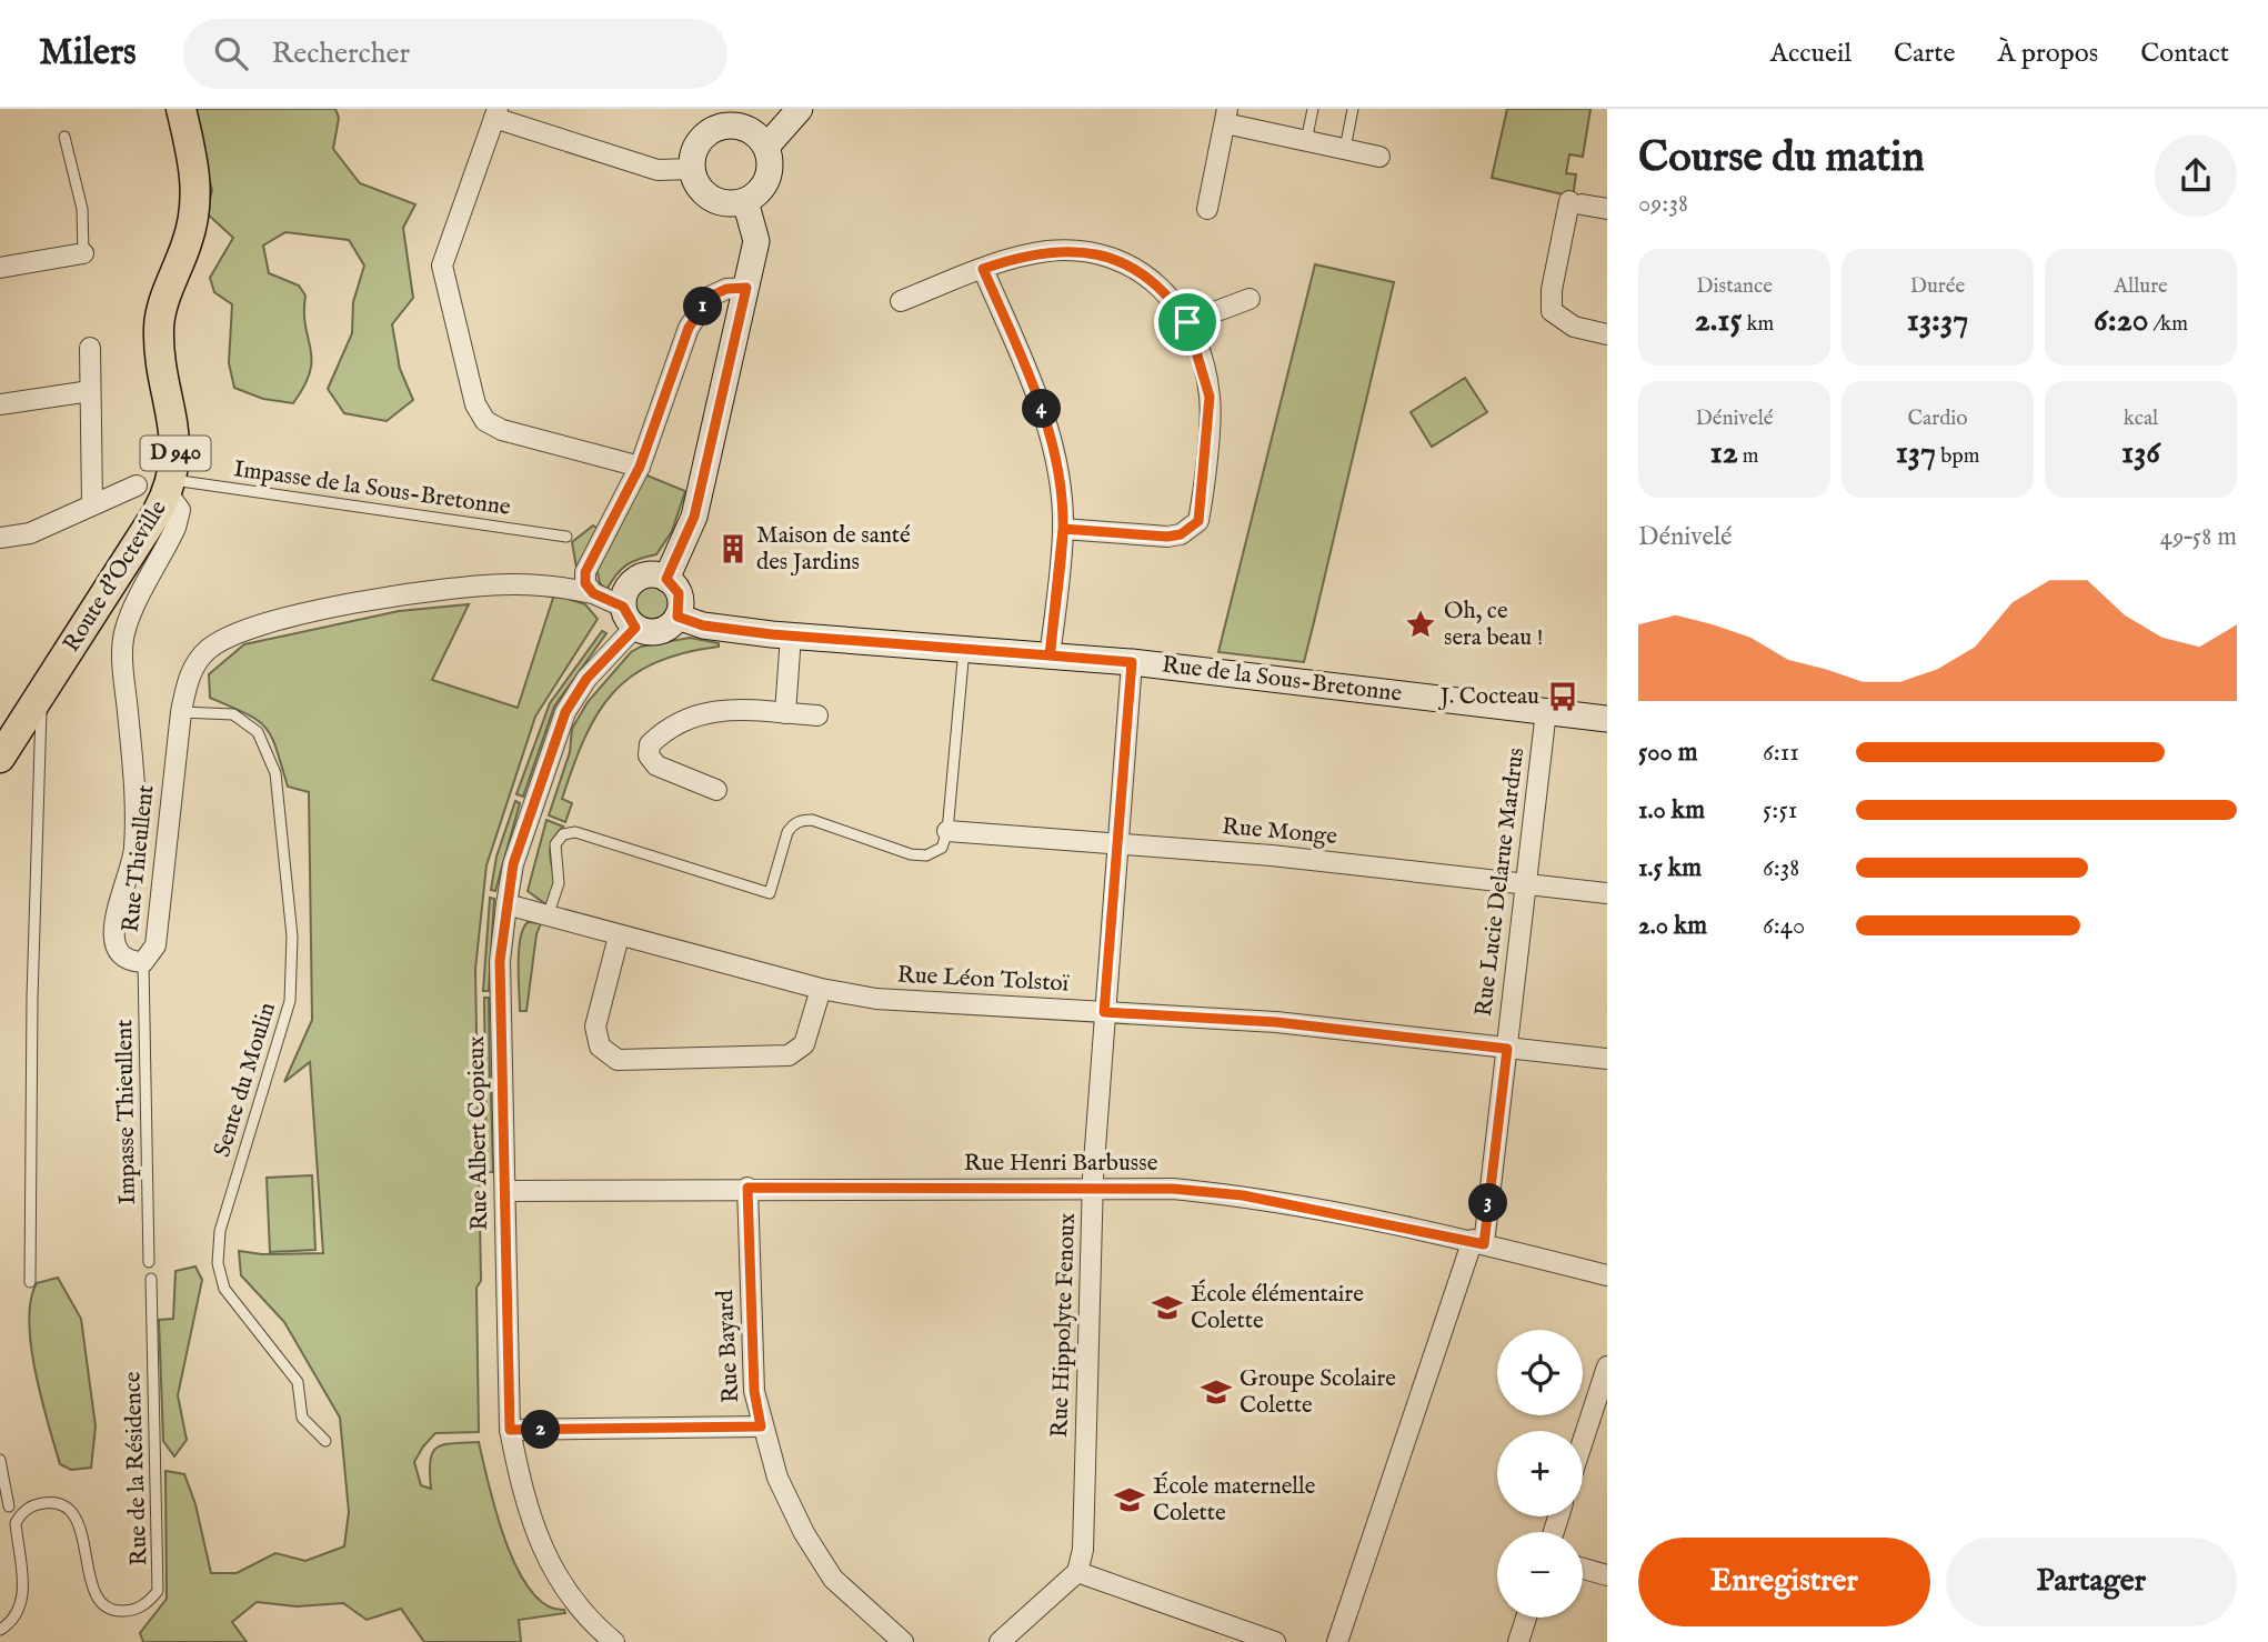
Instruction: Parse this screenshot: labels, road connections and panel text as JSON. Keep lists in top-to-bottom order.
{
  "streets": {
    "main road": ["D 940", "Route d'Octeville"],
    "street": [
      "Rue de la Sous-Bretonne",
      "Rue Monge",
      "Rue Thieullent",
      "Rue Lucie Delarue Mardrus",
      "Rue Léon Tolstoï",
      "Rue Albert Copieux",
      "Rue Henri Barbusse",
      "Rue Hippolyte Fenoux",
      "Rue Bayard"
    ],
    "lane": [
      "Impasse de la Sous-Bretonne",
      "Sente du Moulin",
      "Impasse Thieullent",
      "Rue de la Résidence"
    ]
  },
  "crossings": [
    ["Impasse de la Sous-Bretonne", "Route d'Octeville"],
    ["Impasse de la Sous-Bretonne", "Rue Thieullent"],
    ["Route d'Octeville", "Rue Thieullent"],
    ["Rue de la Sous-Bretonne", "Rue Thieullent"],
    ["Rue de la Sous-Bretonne", "Rue Lucie Delarue Mardrus"],
    ["Rue de la Sous-Bretonne", "Rue Albert Copieux"],
    ["Rue de la Sous-Bretonne", "Rue Hippolyte Fenoux"],
    ["Rue Monge", "Rue Lucie Delarue Mardrus"],
    ["Rue Monge", "Rue Hippolyte Fenoux"],
    ["Rue Thieullent", "Sente du Moulin"],
    ["Rue Thieullent", "Impasse Thieullent"],
    ["Rue Thieullent", "Rue Albert Copieux"],
    ["Rue Lucie Delarue Mardrus", "Rue Léon Tolstoï"],
    ["Rue Lucie Delarue Mardrus", "Rue Henri Barbusse"],
    ["Rue Léon Tolstoï", "Rue Albert Copieux"],
    ["Rue Léon Tolstoï", "Rue Hippolyte Fenoux"],
    ["Rue Albert Copieux", "Rue Henri Barbusse"],
    ["Rue Henri Barbusse", "Rue Hippolyte Fenoux"],
    ["Rue Henri Barbusse", "Rue Bayard"]
  ],
  "places": {
    "building": ["Maison de santé des Jardins"],
    "place": ["Oh, ce sera beau !"],
    "bus stop": ["J. Cocteau"],
    "school or university": ["École élémentaire Colette", "Groupe Scolaire Colette", "École maternelle Colette"]
  },
  "page": {
    "header": "Milers",
    "search": "Rechercher",
    "nav": [
      "Accueil",
      "Carte",
      "À propos",
      "Contact"
    ],
    "heading": ["Course du matin", "09:38"],
    "stats": [
      ["Distance", "2.15 km"],
      ["Durée", "13:37"],
      ["Allure", "6:20 /km"],
      ["Dénivelé", "12 m"],
      ["Cardio", "137 bpm"],
      ["kcal", "136"]
    ],
    "pins": [
      "1",
      "4",
      "3",
      "2"
    ],
    "chart": ["Dénivelé", "49–58 m"],
    "list": [
      {
        "name": "500 m",
        "note": "6:11"
      },
      {
        "name": "1.0 km",
        "note": "5:51"
      },
      {
        "name": "1.5 km",
        "note": "6:38"
      },
      {
        "name": "2.0 km",
        "note": "6:40"
      }
    ],
    "map_buttons": ["+", "−"],
    "buttons": ["Enregistrer", "Partager"]
  }
}
